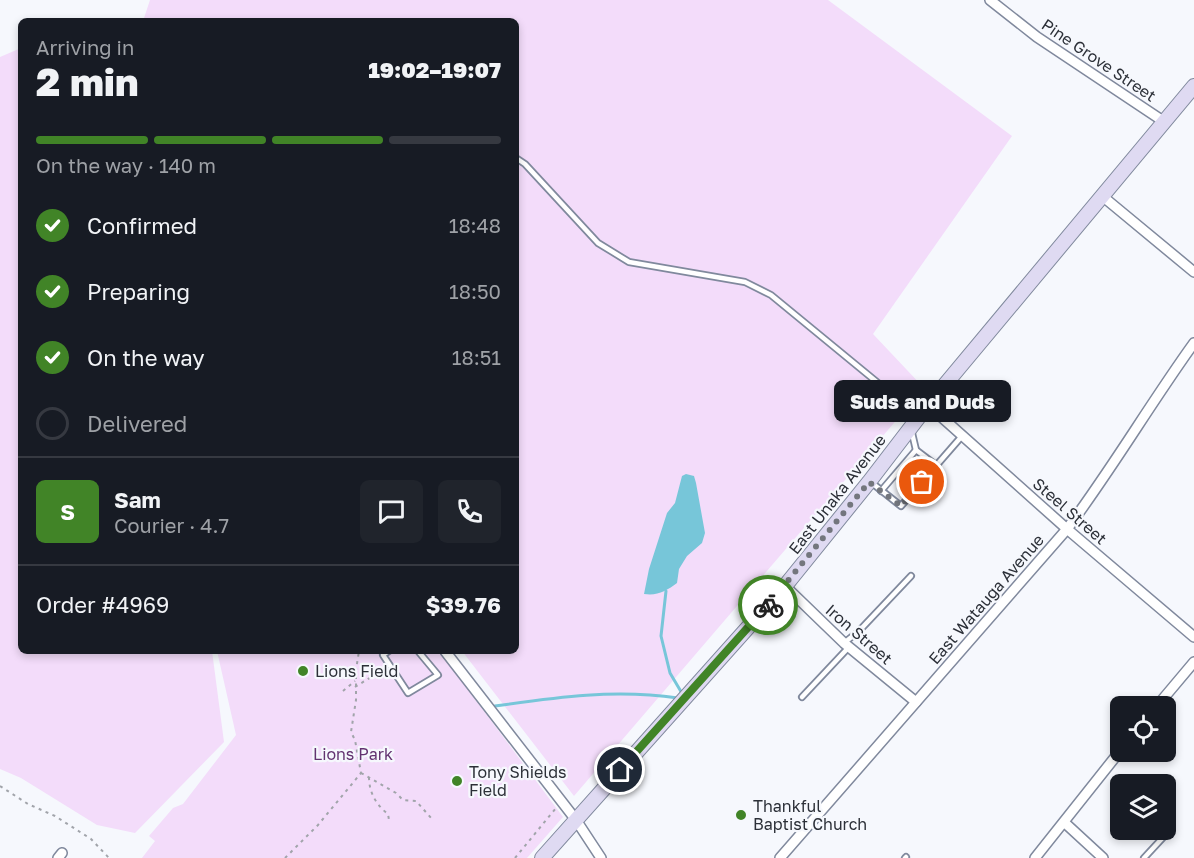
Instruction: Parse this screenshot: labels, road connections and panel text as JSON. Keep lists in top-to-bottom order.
{
  "streets": {
    "main road": ["East Unaka Avenue"],
    "street": [
      "Pine Grove Street",
      "Steel Street",
      "East Watauga Avenue",
      "Iron Street"
    ]
  },
  "crossings": [
    ["Pine Grove Street", "East Unaka Avenue"],
    ["East Unaka Avenue", "Steel Street"],
    ["East Unaka Avenue", "Iron Street"],
    ["Steel Street", "East Watauga Avenue"],
    ["East Watauga Avenue", "Iron Street"]
  ],
  "parks": ["Lions Park"],
  "places": [
    "Suds and Duds",
    "Lions Field",
    "Tony Shields Field",
    "Thankful Baptist Church"
  ],
  "page": {
    "heading": ["2 min", "Arriving in", "19:02–19:07"],
    "panel": [
      "Sam",
      "Courier · 4.7",
      "Order #4969",
      "$39.76"
    ],
    "bar": "On the way · 140 m",
    "list": [
      ["Confirmed", "18:48"],
      ["Preparing", "18:50"],
      ["On the way", "18:51"],
      "Delivered"
    ],
    "bubble": "Suds and Duds",
    "round": "S"
  }
}
